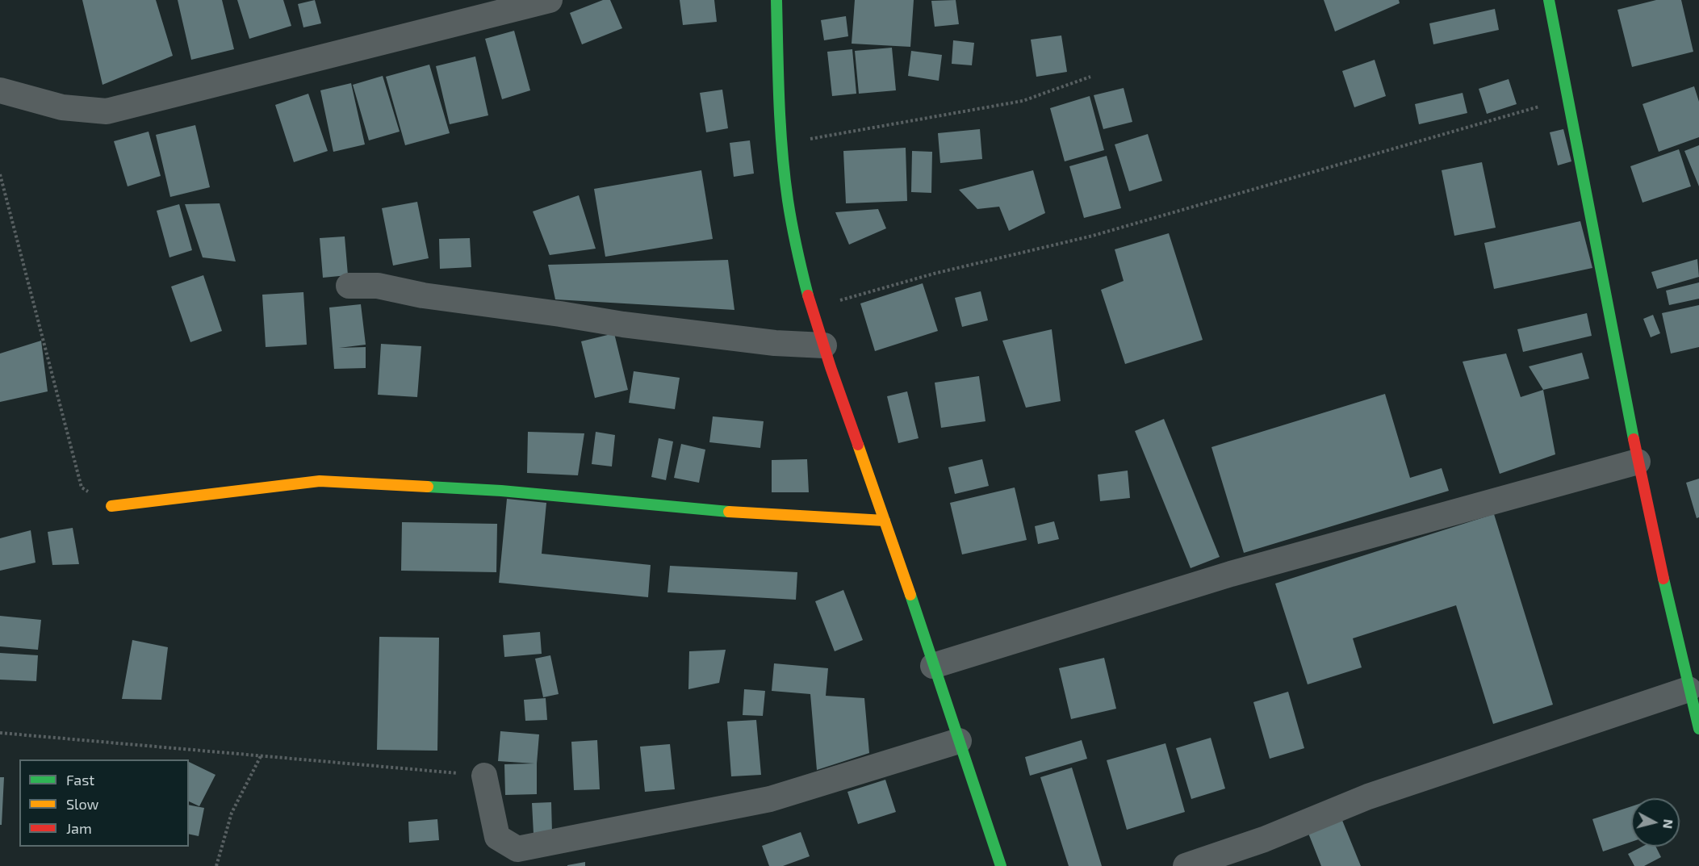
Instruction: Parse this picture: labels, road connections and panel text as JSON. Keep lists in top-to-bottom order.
{
  "legend": ["Fast", "Slow", "Jam"],
  "north": "right"
}
